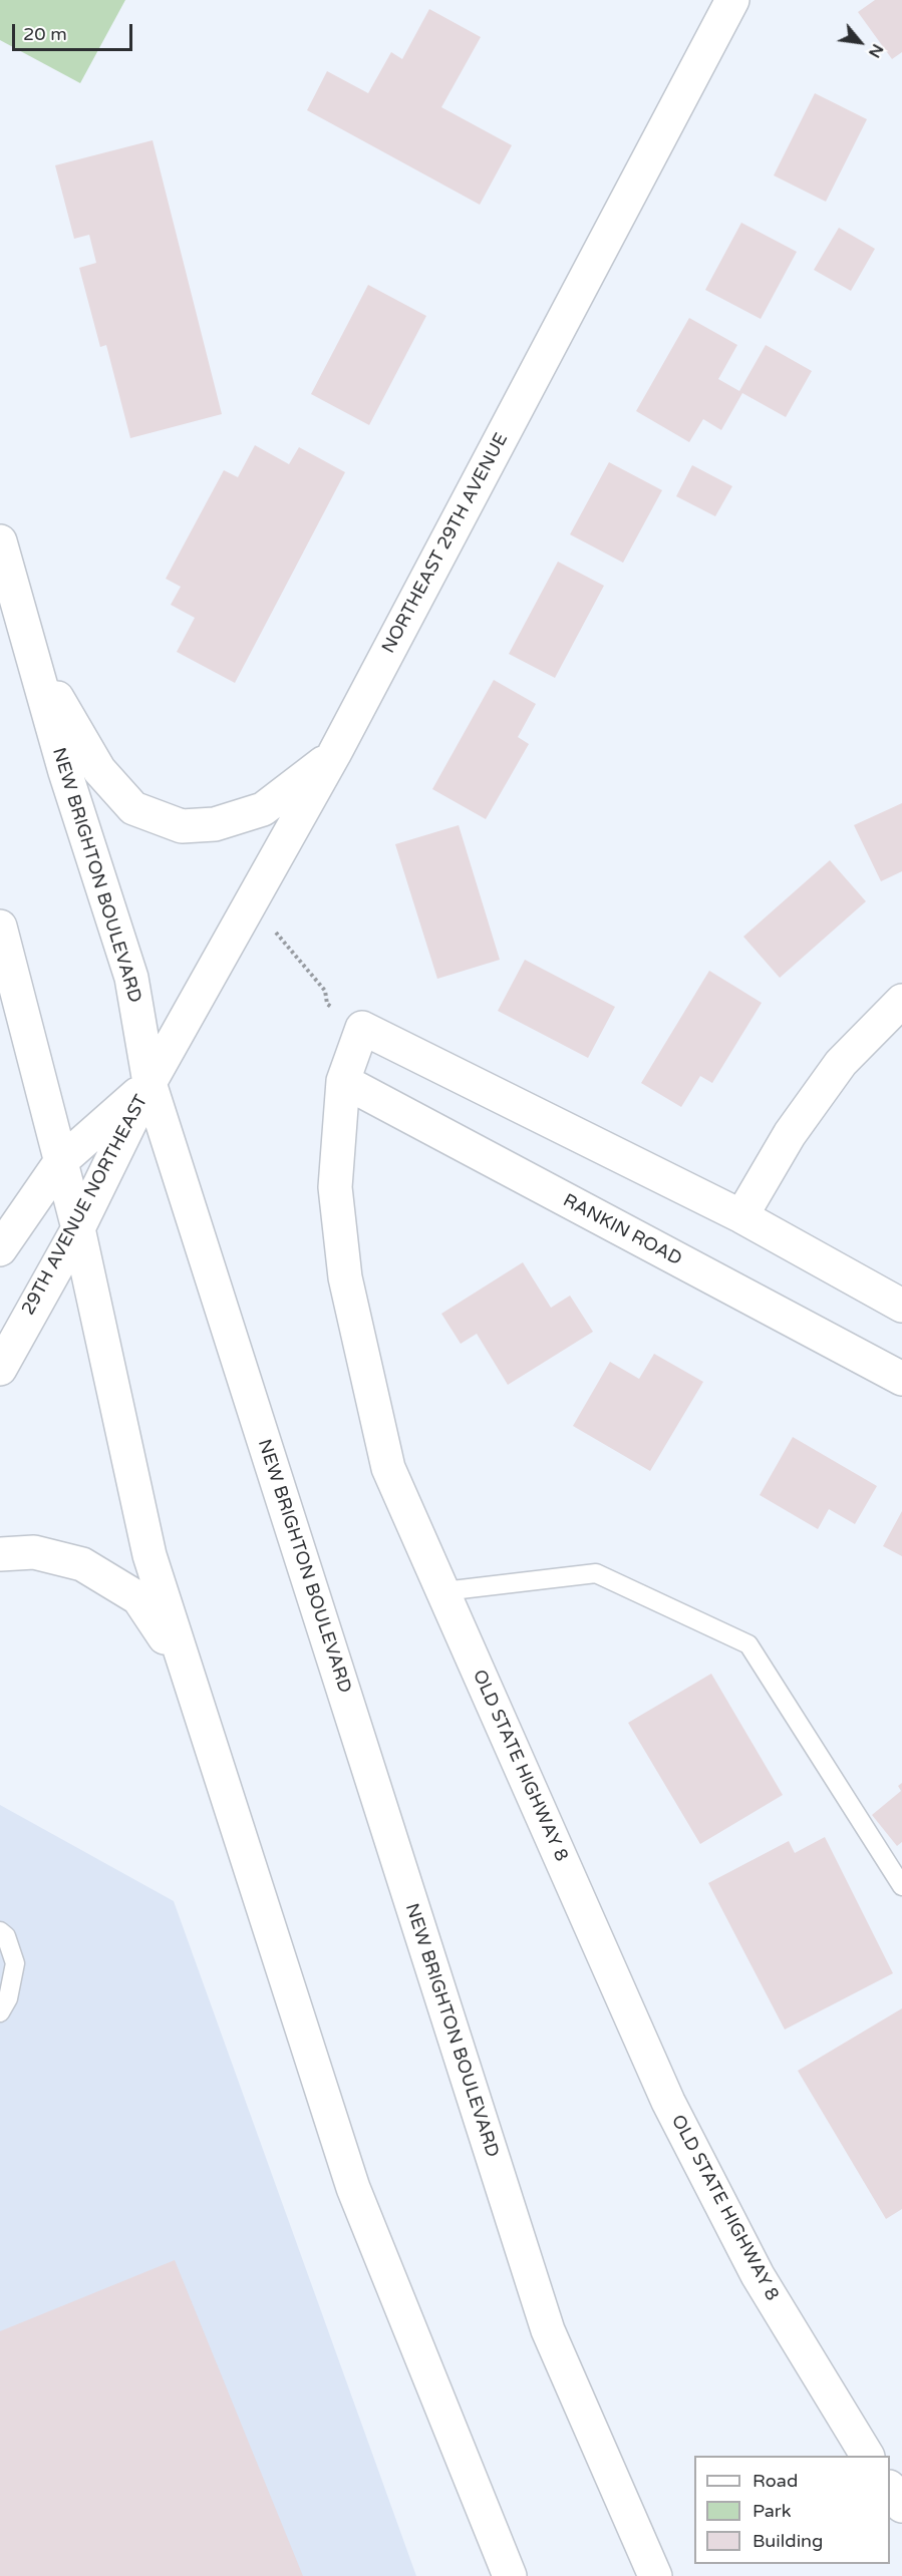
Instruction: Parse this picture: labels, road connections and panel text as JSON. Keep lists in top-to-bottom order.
{
  "streets": {
    "main road": [
      "NORTHEAST 29TH AVENUE",
      "NEW BRIGHTON BOULEVARD",
      "29TH AVENUE NORTHEAST",
      "RANKIN ROAD",
      "OLD STATE HIGHWAY 8"
    ]
  },
  "crossings": [
    ["NORTHEAST 29TH AVENUE", "NEW BRIGHTON BOULEVARD"],
    ["NORTHEAST 29TH AVENUE", "29TH AVENUE NORTHEAST"],
    ["NEW BRIGHTON BOULEVARD", "29TH AVENUE NORTHEAST"],
    ["RANKIN ROAD", "OLD STATE HIGHWAY 8"]
  ],
  "legend": ["Road", "Park", "Building"],
  "scale_bar": "20 m",
  "north": "bottom right"
}
